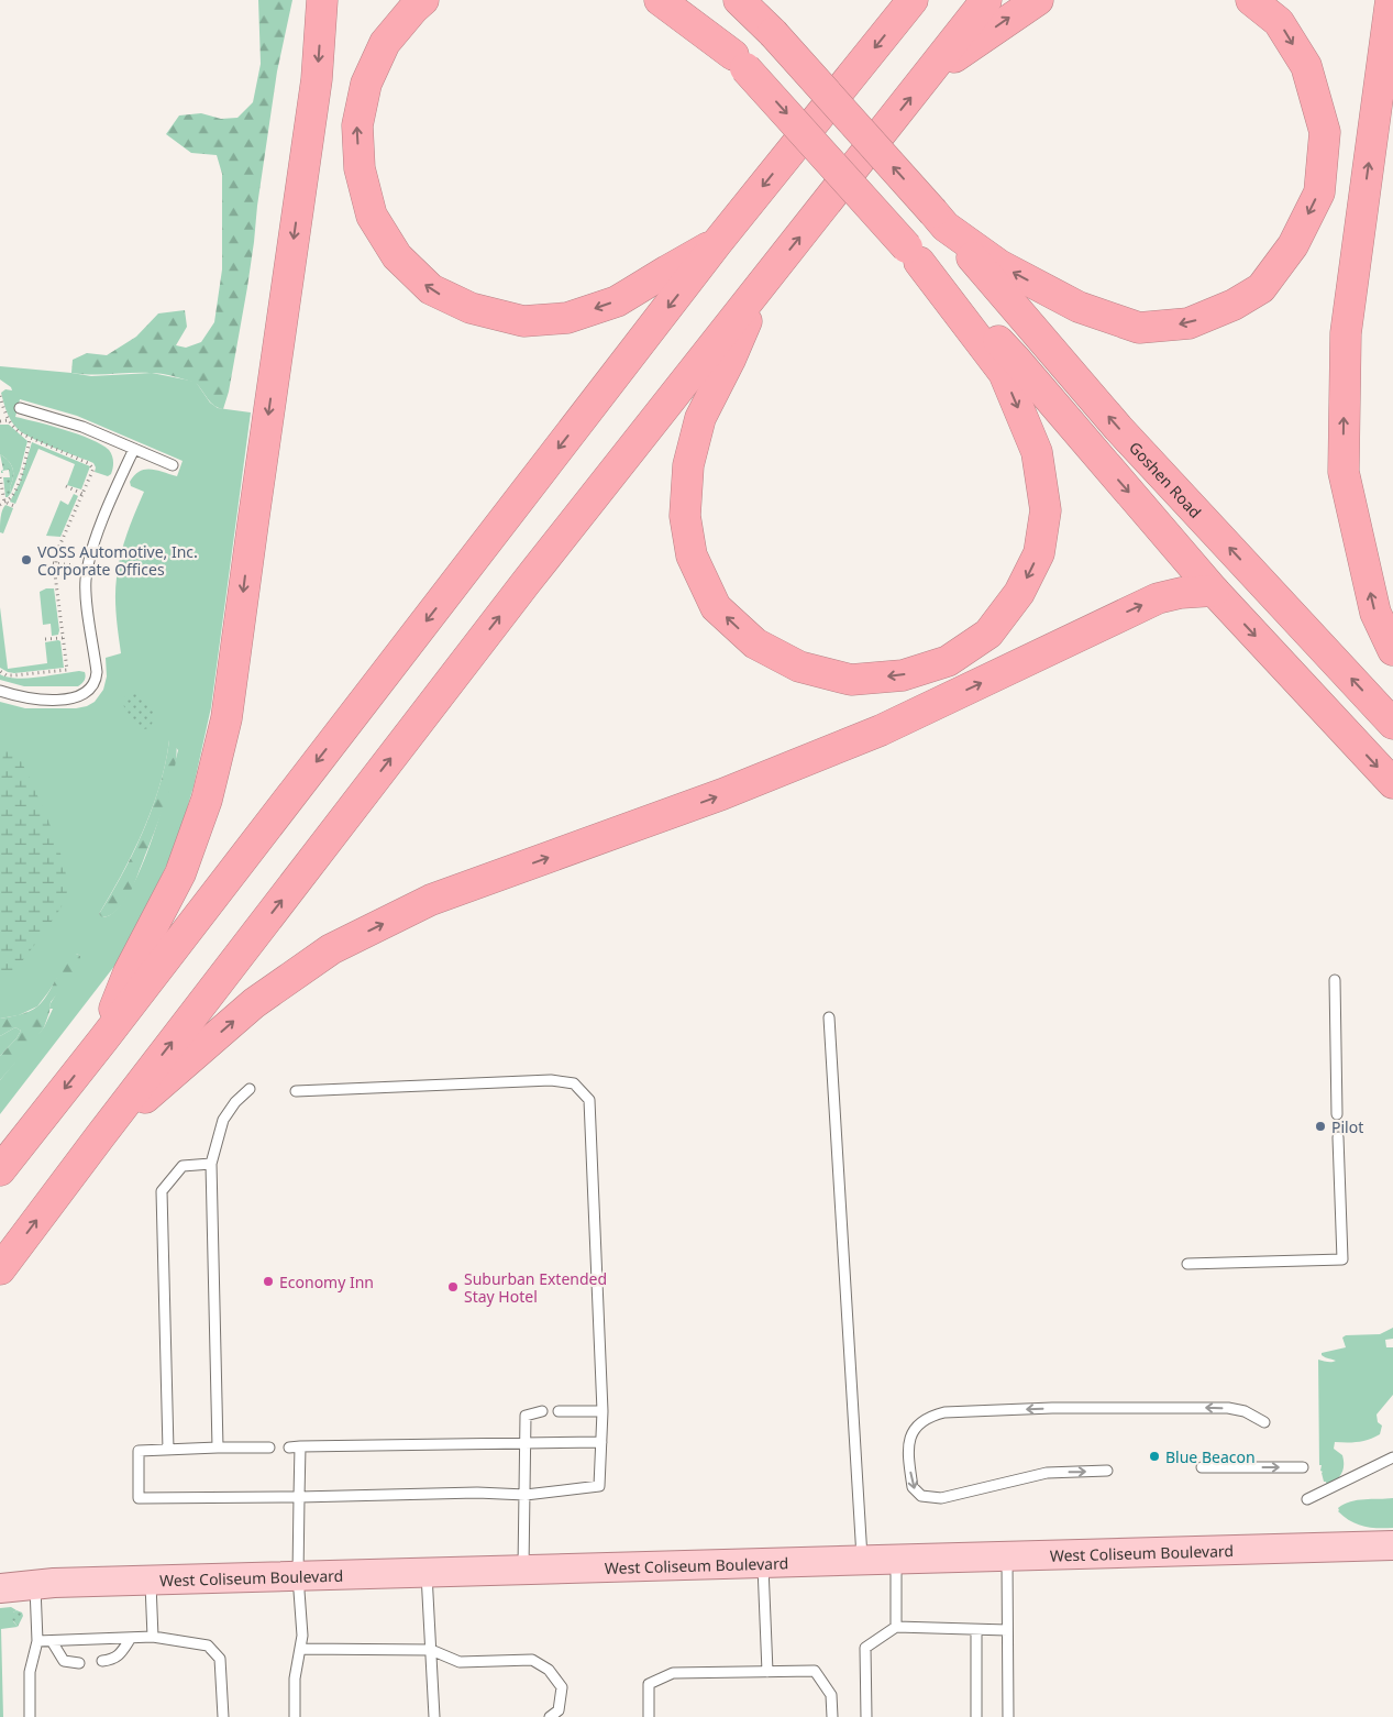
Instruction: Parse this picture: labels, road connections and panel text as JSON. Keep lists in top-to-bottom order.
{
  "streets": {
    "highway": ["Goshen Road"],
    "main road": ["West Coliseum Boulevard"]
  },
  "places": [
    "VOSS Automotive, Inc. Corporate Offices",
    "Pilot",
    "Economy Inn",
    "Suburban Extended Stay Hotel",
    "Blue Beacon"
  ]
}
